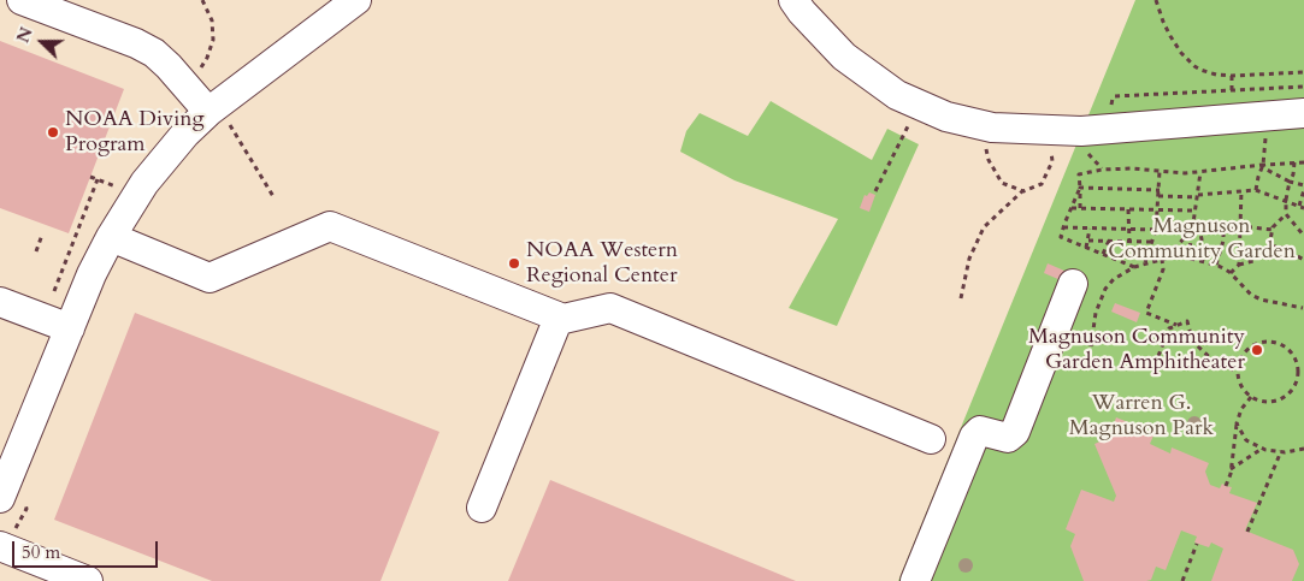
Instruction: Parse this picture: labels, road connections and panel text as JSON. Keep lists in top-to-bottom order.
{
  "parks": ["Magnuson Community Garden", "Warren G. Magnuson Park"],
  "places": ["NOAA Diving Program", "NOAA Western Regional Center", "Magnuson Community Garden Amphitheater"],
  "scale_bar": "50 m",
  "north": "left"
}
